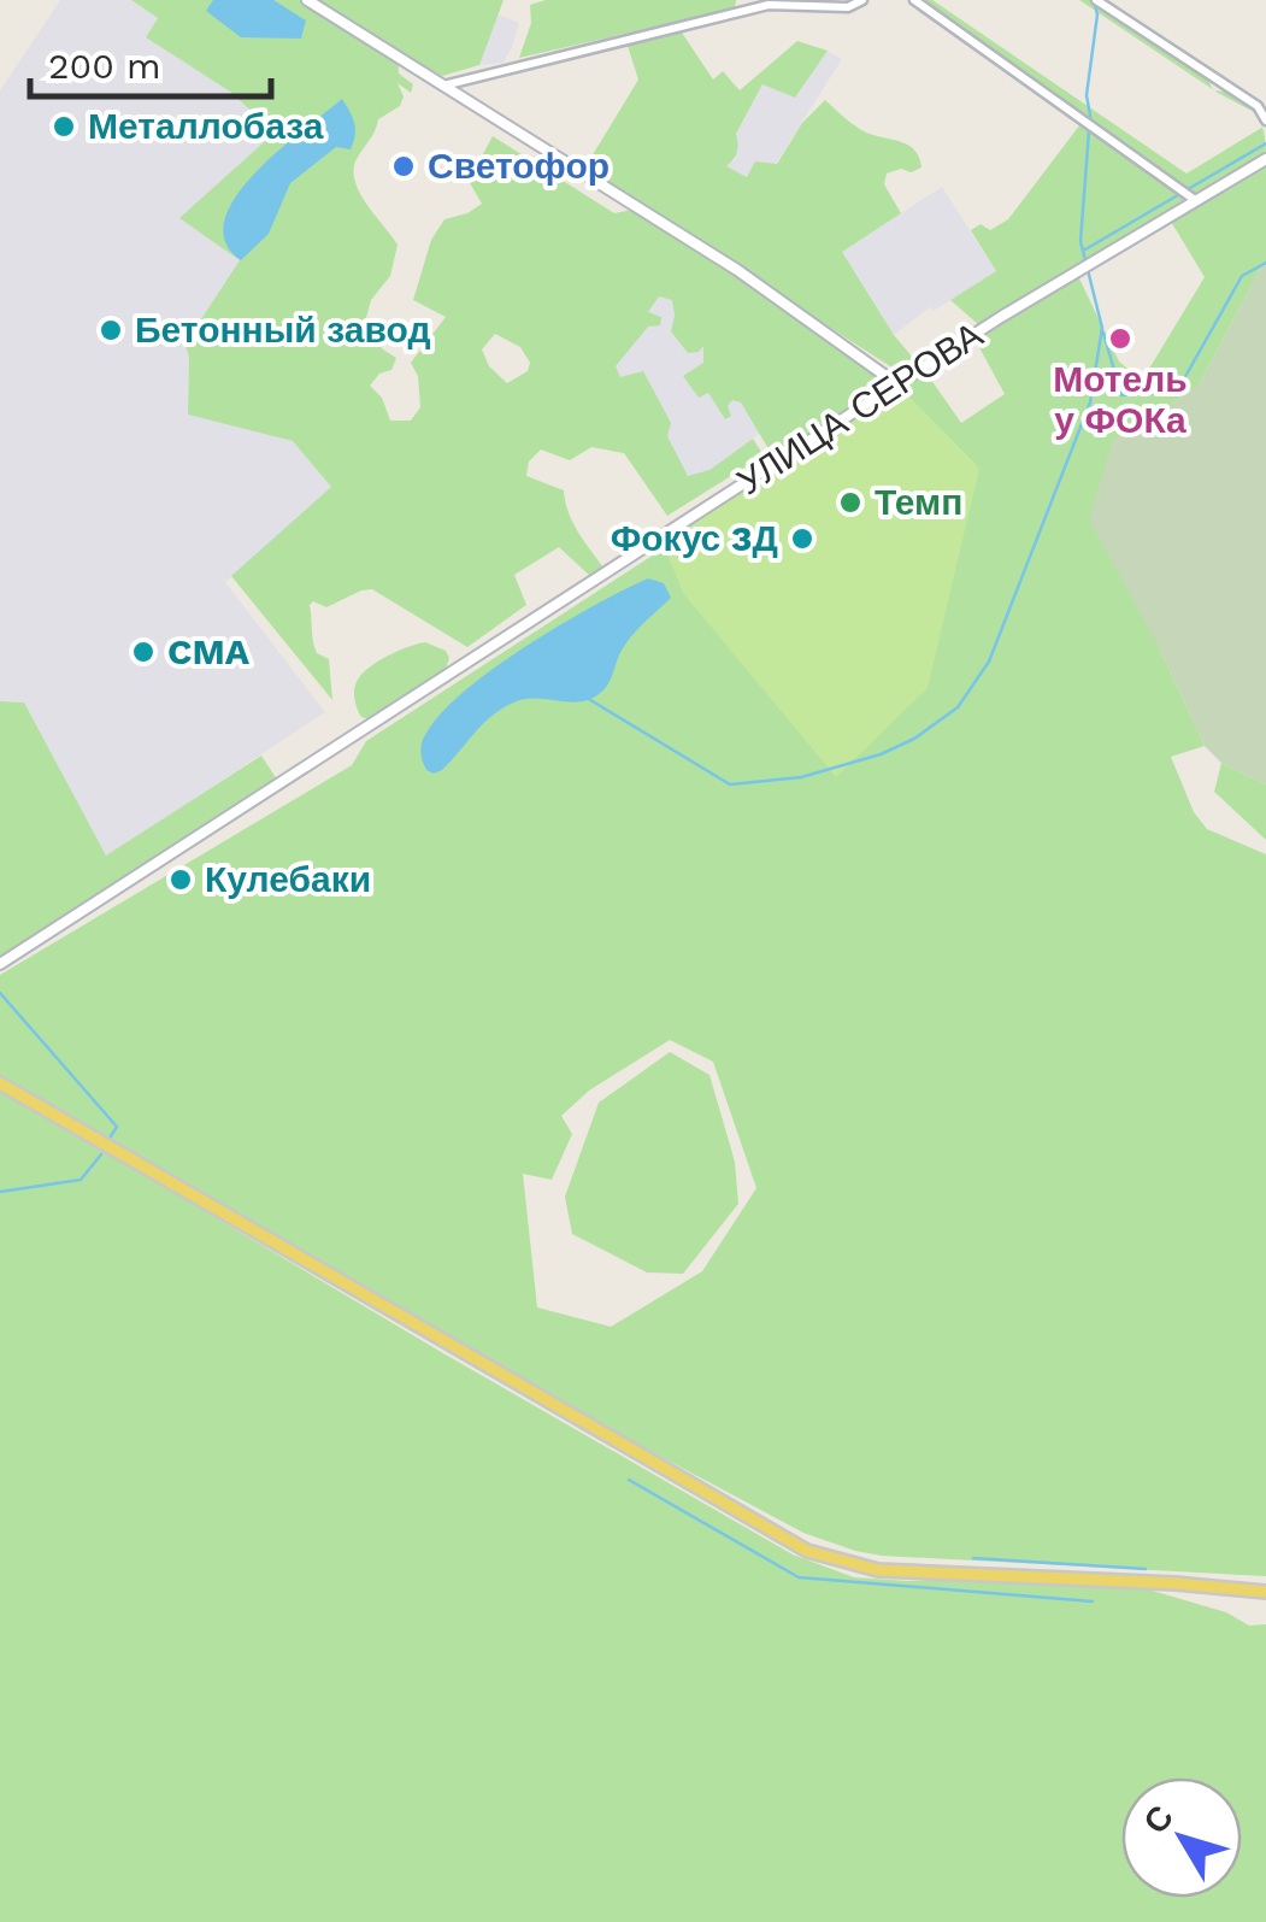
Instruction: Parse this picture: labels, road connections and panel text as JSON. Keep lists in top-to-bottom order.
{
  "streets": {
    "main road": ["УЛИЦА СЕРОВА"]
  },
  "places": [
    "Металлобаза",
    "Светофор",
    "Бетонный завод",
    "Мотель у ФОКа",
    "Темп",
    "Фокус 3Д",
    "CMA",
    "Кулебаки"
  ],
  "scale_bar": "200 m",
  "north": "top left"
}
